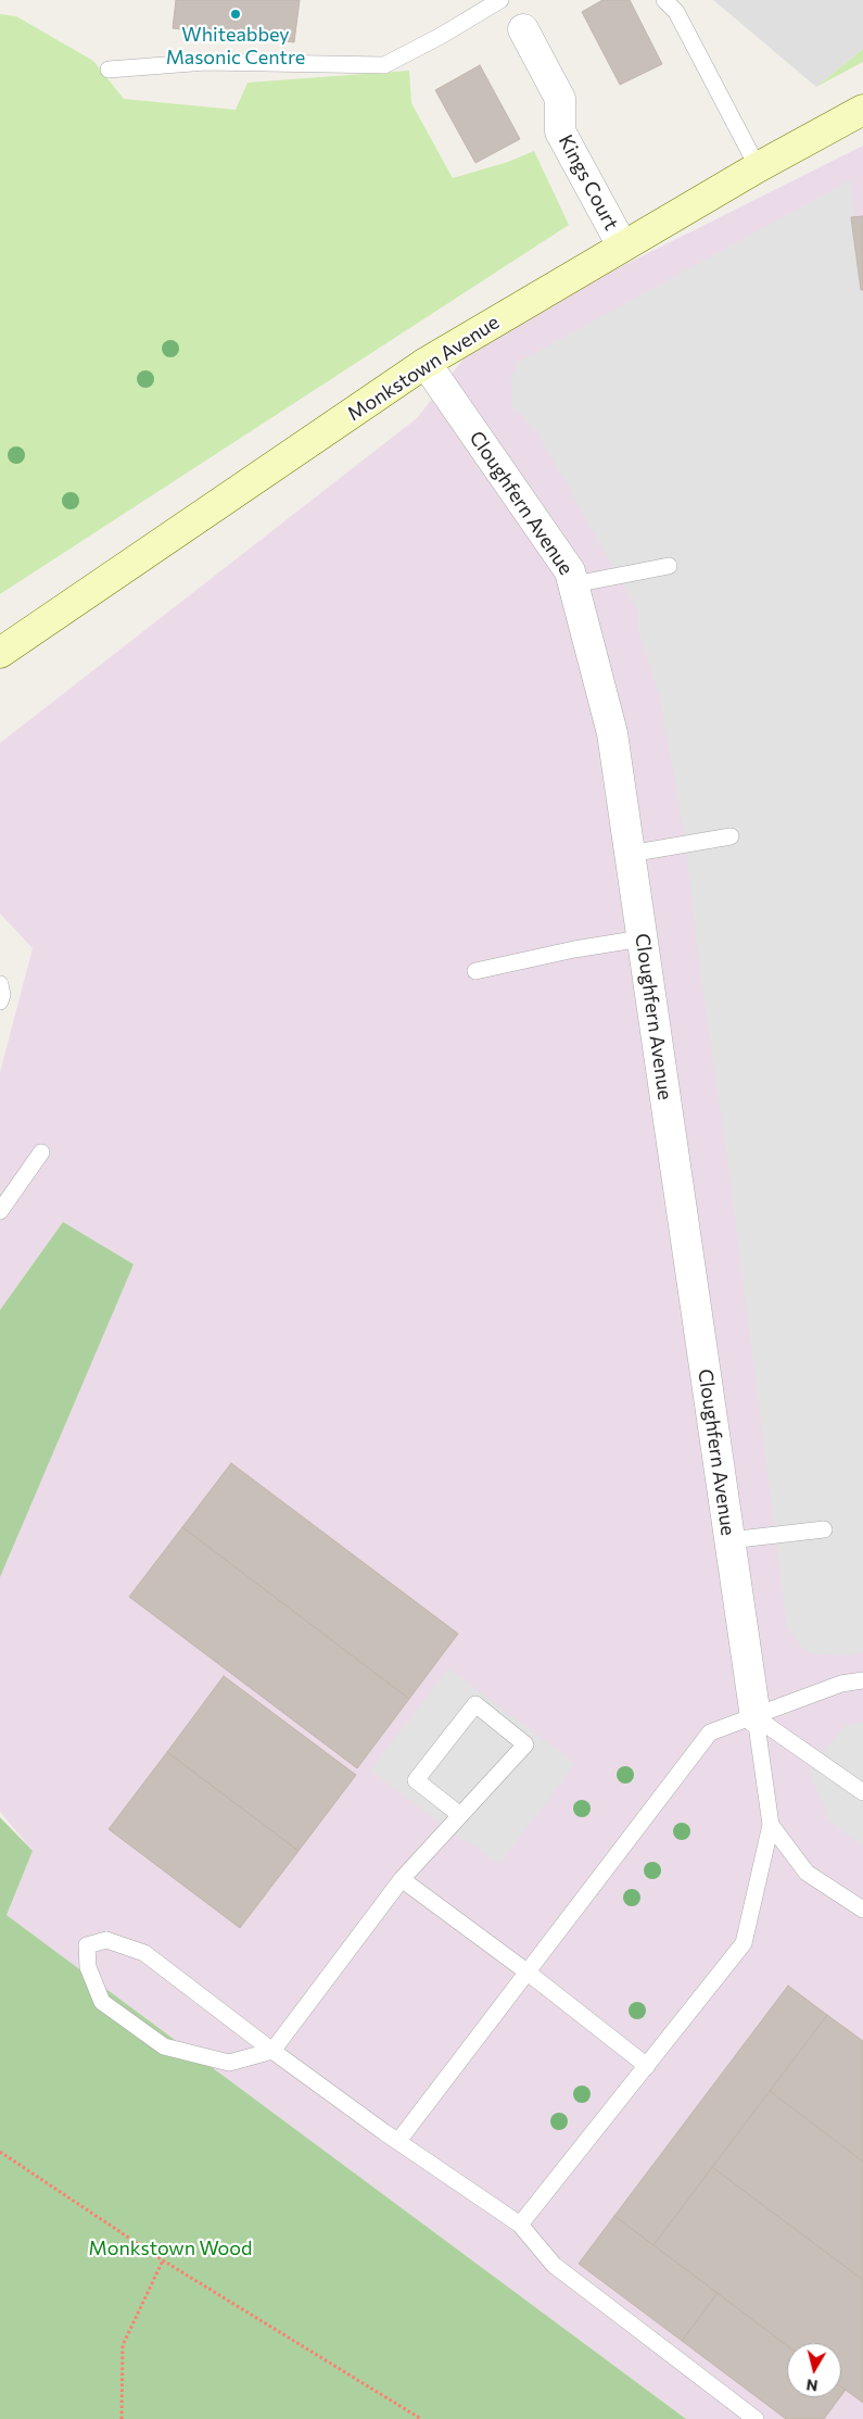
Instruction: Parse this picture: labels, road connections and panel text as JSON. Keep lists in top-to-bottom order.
{
  "streets": {
    "street": ["Kings Court", "Monkstown Avenue", "Cloughfern Avenue"]
  },
  "crossings": [
    ["Kings Court", "Monkstown Avenue"],
    ["Monkstown Avenue", "Cloughfern Avenue"]
  ],
  "parks": ["Monkstown Wood"],
  "places": ["Whiteabbey Masonic Centre"],
  "north": "bottom"
}
